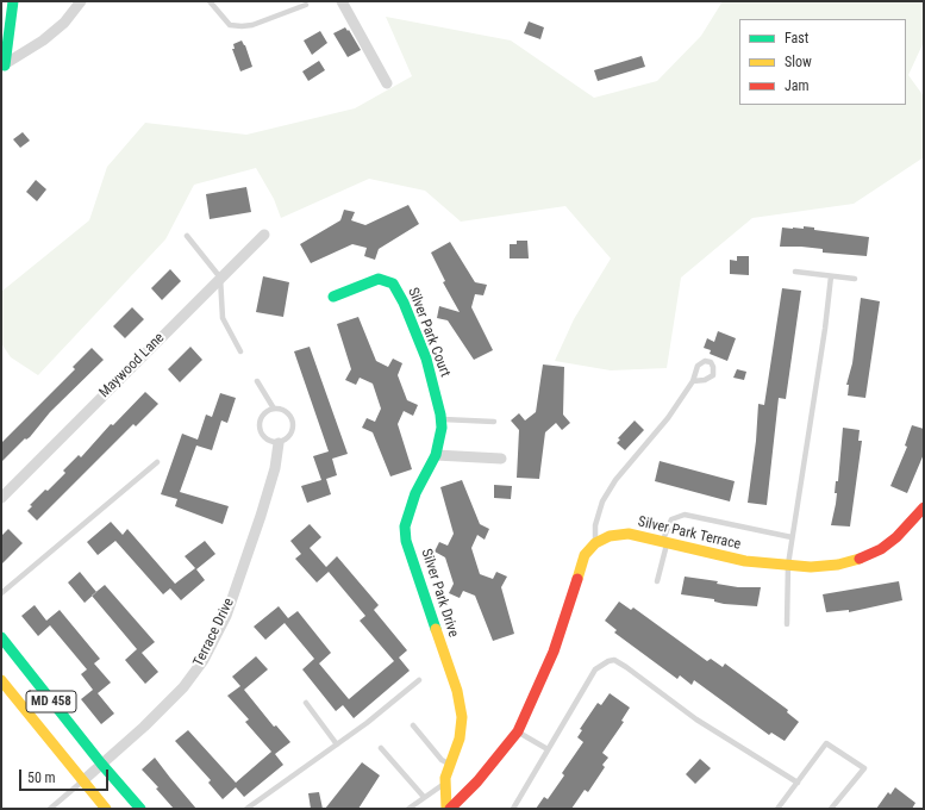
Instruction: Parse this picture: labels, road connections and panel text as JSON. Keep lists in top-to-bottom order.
{
  "streets": {
    "main road": [
      "Silver Park Court",
      "Silver Park Terrace",
      "Silver Park Drive",
      "MD 458"
    ],
    "street": ["Maywood Lane", "Terrace Drive"]
  },
  "crossings": [
    ["Silver Park Court", "Silver Park Drive"],
    ["Terrace Drive", "MD 458"]
  ],
  "legend": ["Fast", "Slow", "Jam"],
  "scale_bar": "50 m"
}
